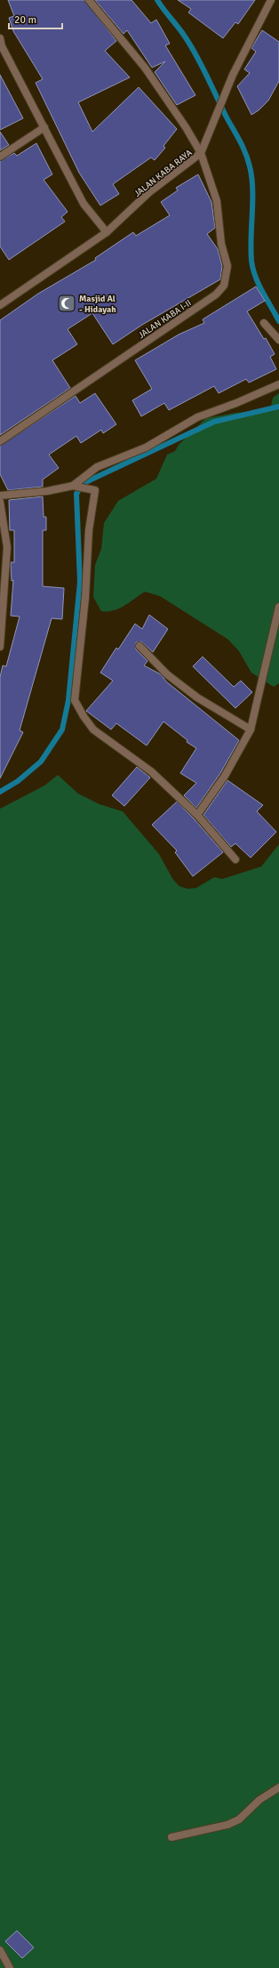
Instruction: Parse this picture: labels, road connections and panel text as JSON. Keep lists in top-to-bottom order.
{
  "streets": {
    "street": ["JALAN KABA RAYA", "JALAN KABA I-II"]
  },
  "crossings": [
    ["JALAN KABA RAYA", "JALAN KABA I-II"]
  ],
  "places": {
    "mosque": ["Masjid Al - Hidayah"]
  },
  "scale_bar": "20 m"
}
